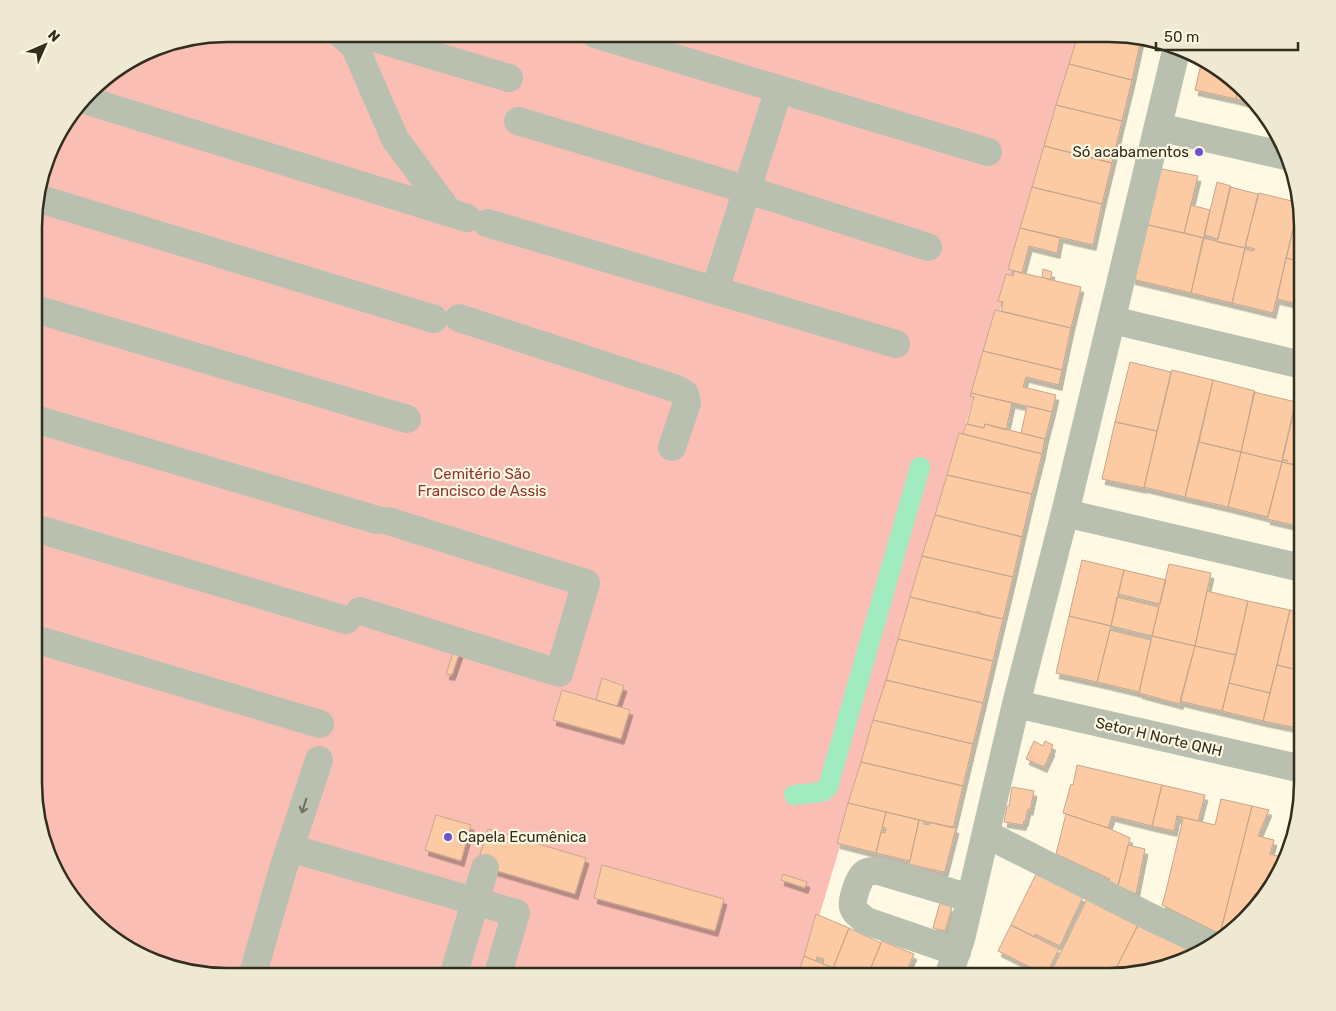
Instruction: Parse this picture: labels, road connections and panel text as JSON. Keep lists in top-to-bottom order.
{
  "streets": {
    "street": ["Setor H Norte QNH"]
  },
  "parks": ["Cemitério São Francisco de Assis"],
  "places": ["Só acabamentos", "Capela Ecumênica"],
  "scale_bar": "50 m",
  "north": "top right"
}
